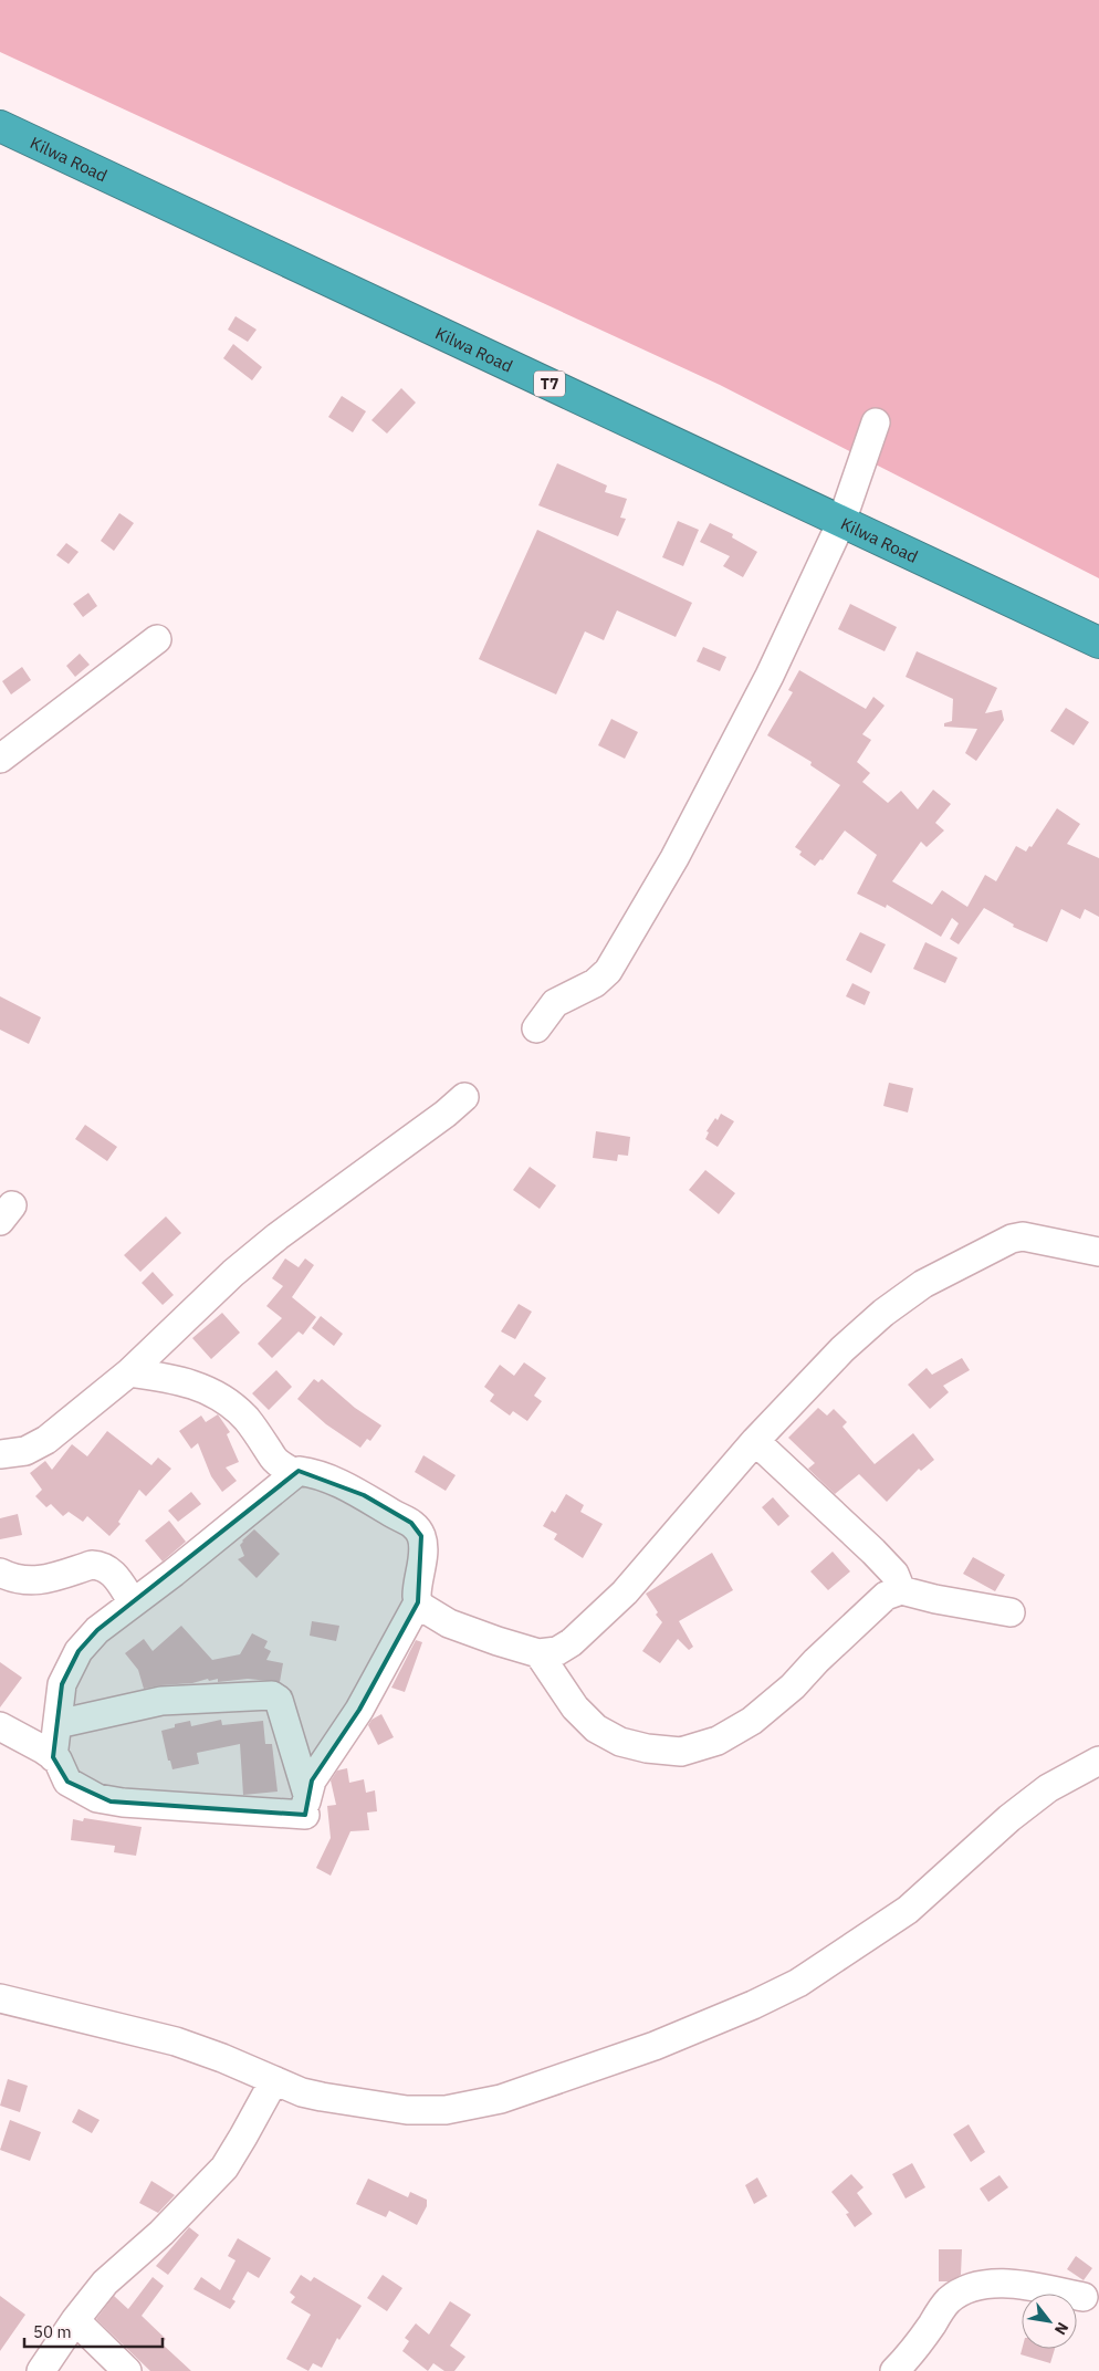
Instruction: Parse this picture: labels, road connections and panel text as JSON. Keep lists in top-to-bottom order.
{
  "streets": {
    "highway": ["Kilwa Road", "T7"]
  },
  "scale_bar": "50 m",
  "north": "bottom right"
}
